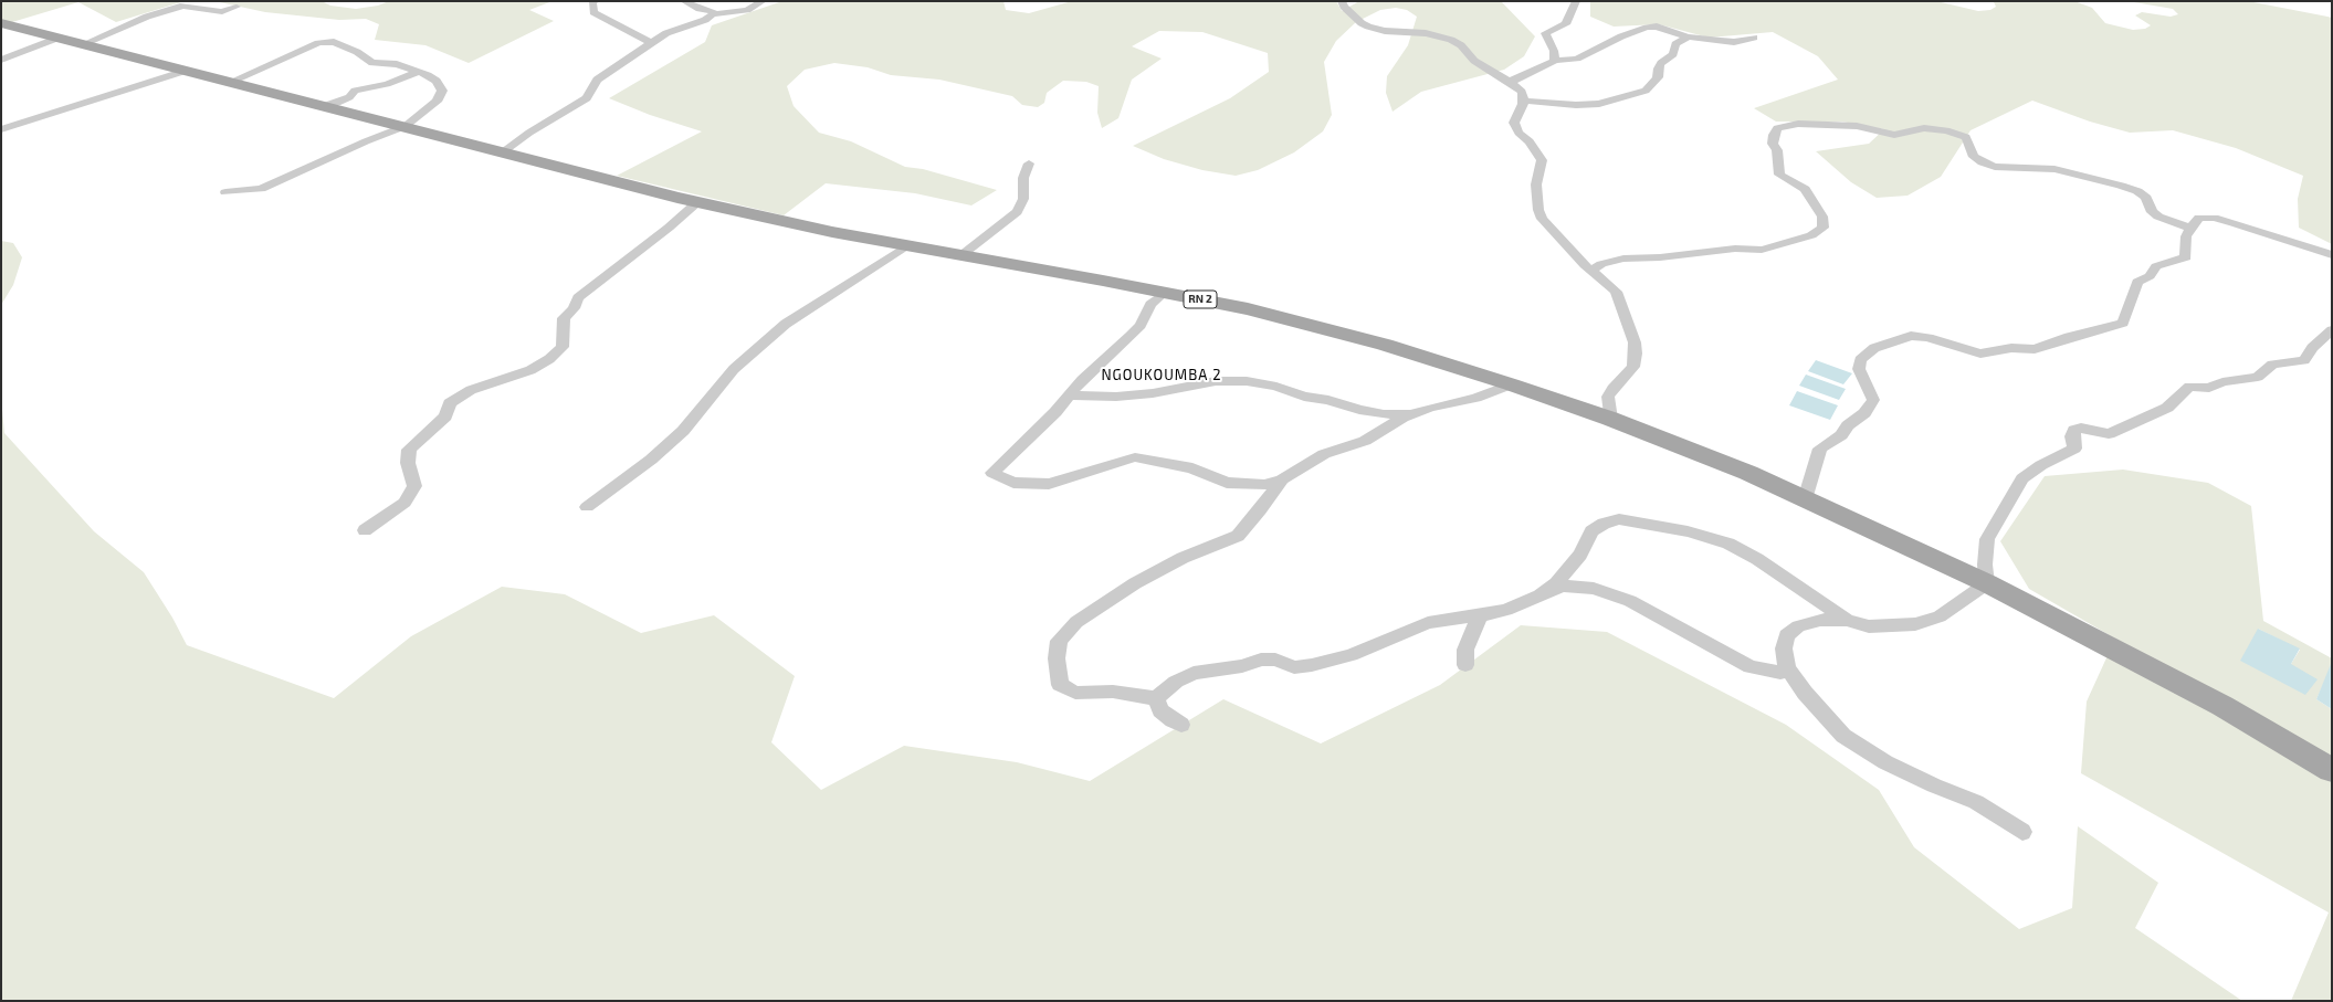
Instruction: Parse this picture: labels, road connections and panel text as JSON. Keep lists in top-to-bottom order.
{
  "streets": {
    "main road": ["RN 2"]
  },
  "districts": ["NGOUKOUMBA 2"]
}
